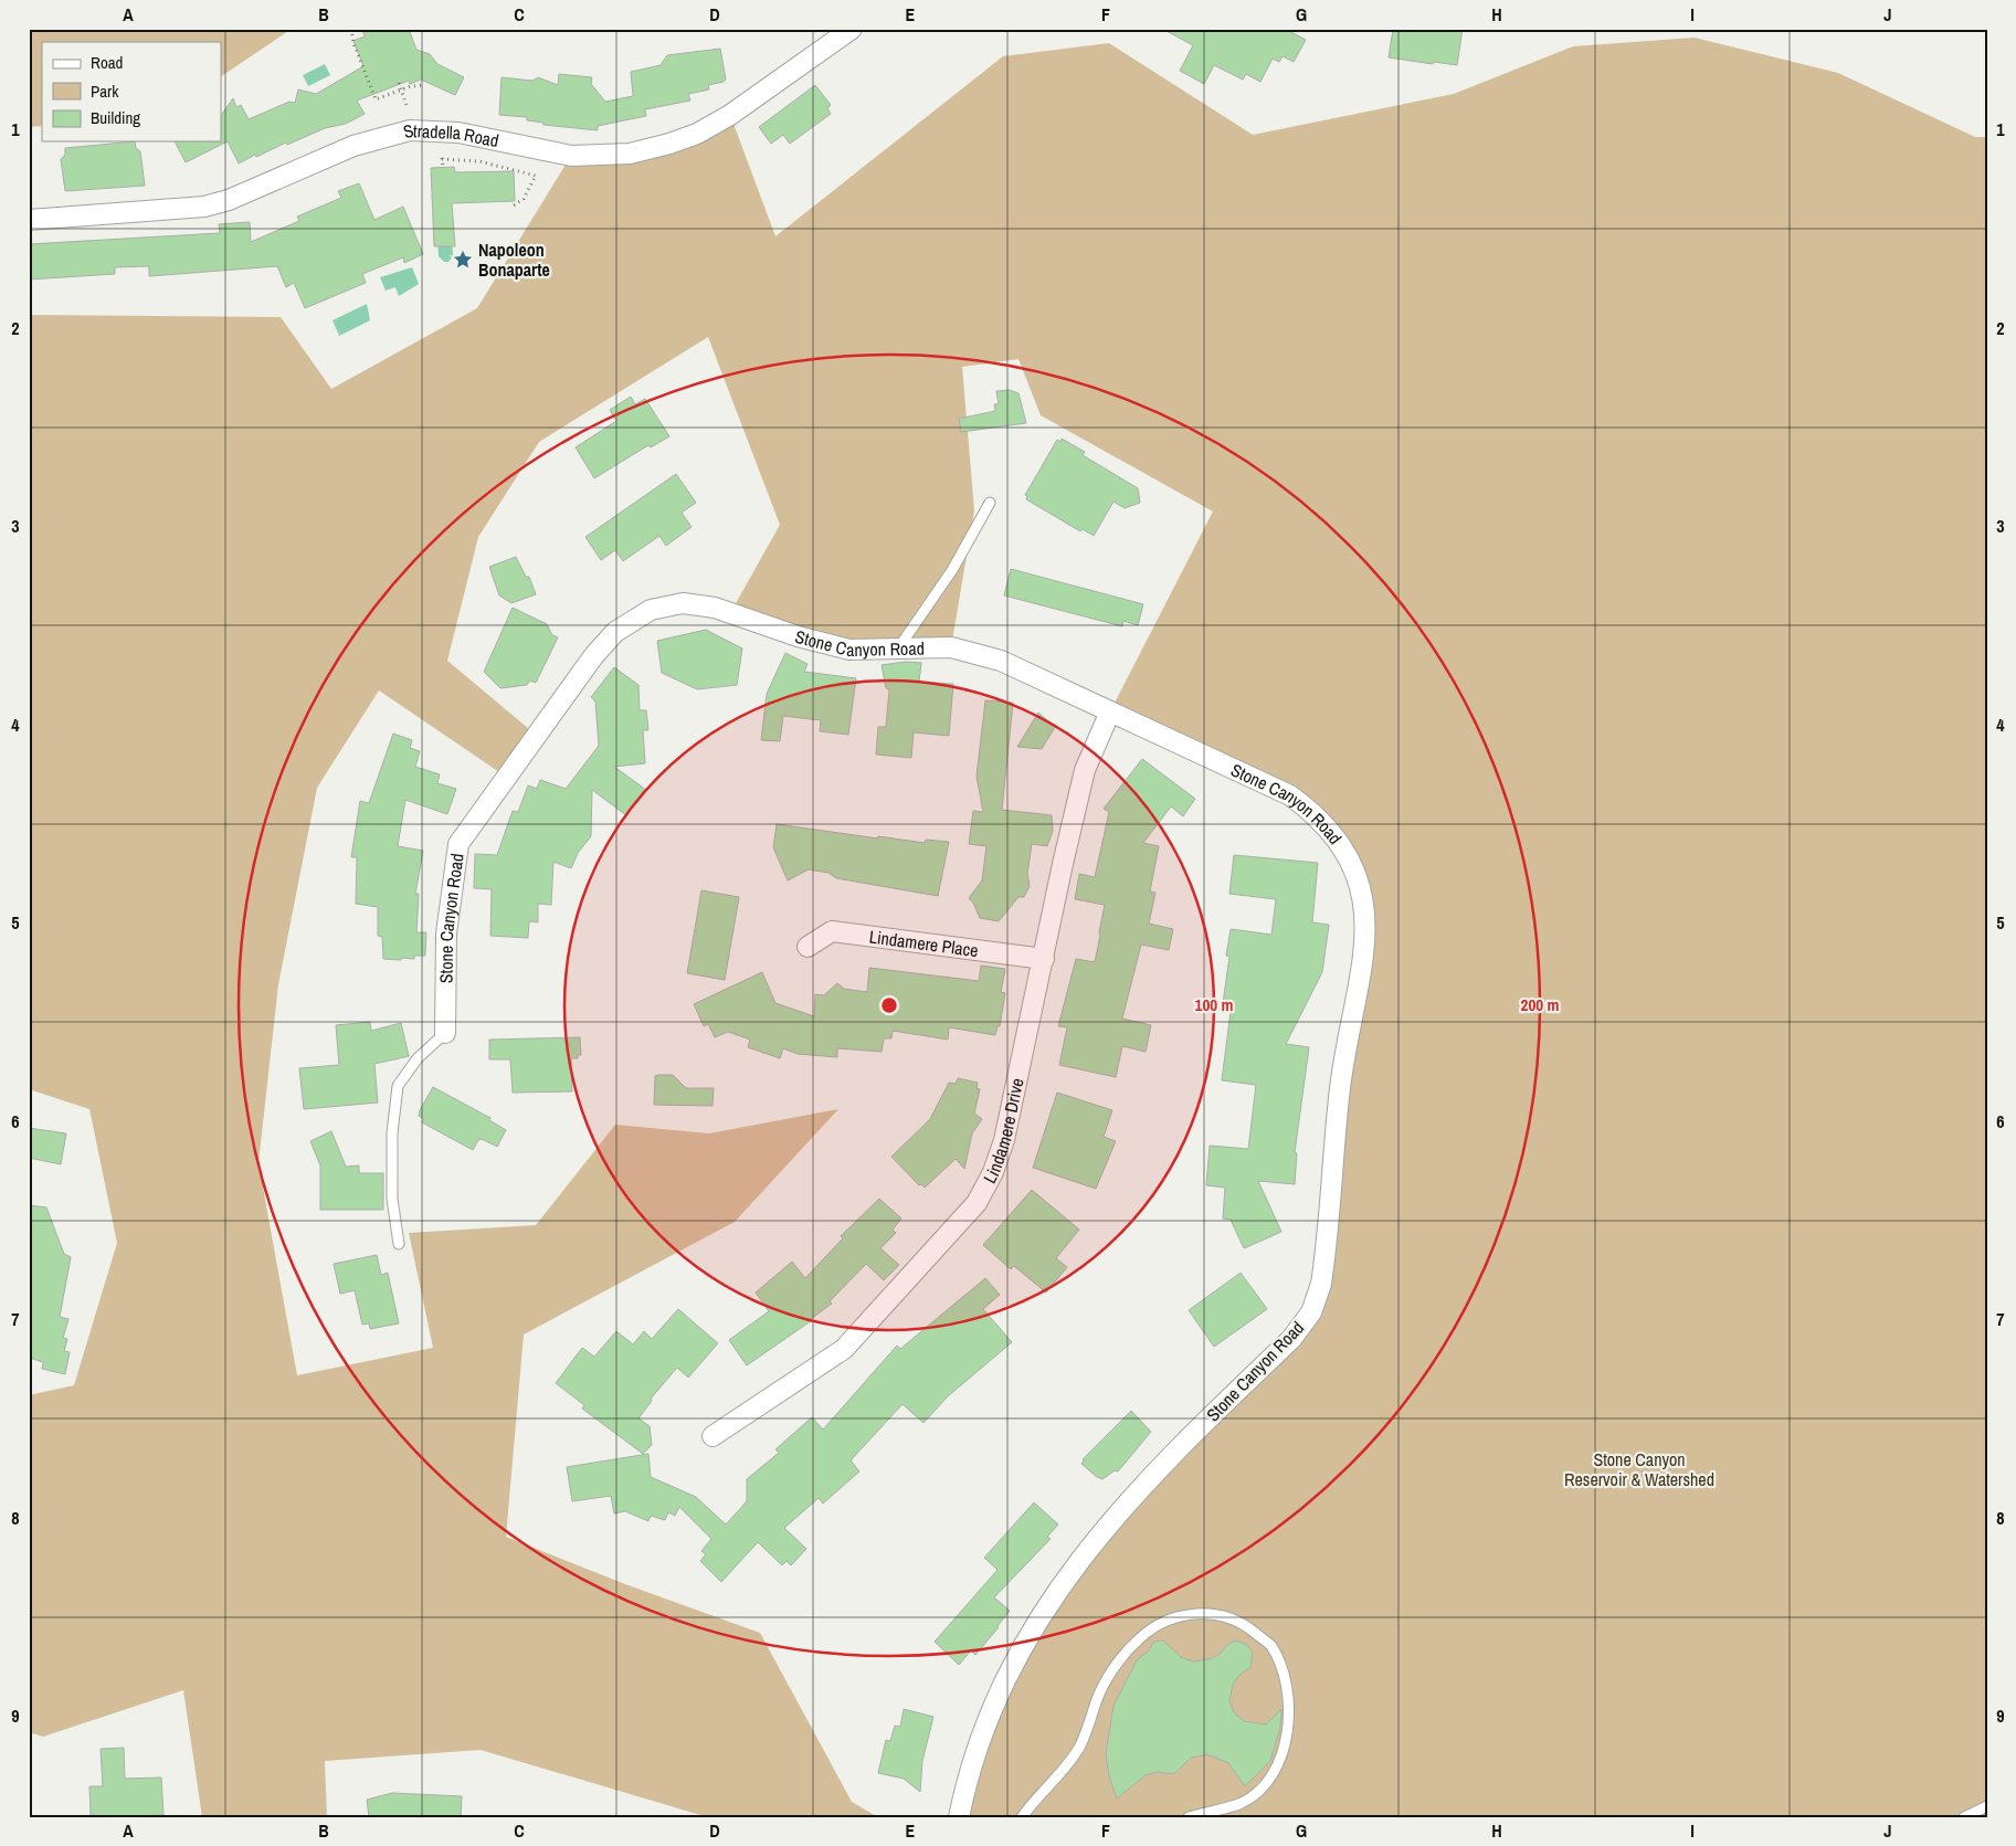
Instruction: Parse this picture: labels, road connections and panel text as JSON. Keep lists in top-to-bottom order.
{
  "streets": {
    "street": [
      "Stradella Road",
      "Stone Canyon Road",
      "Lindamere Place",
      "Lindamere Drive"
    ]
  },
  "crossings": [
    ["Stone Canyon Road", "Lindamere Drive"],
    ["Lindamere Place", "Lindamere Drive"]
  ],
  "parks": ["Stone Canyon Reservoir & Watershed"],
  "places": {
    "place": ["Napoleon Bonaparte"]
  },
  "legend": ["Road", "Park", "Building"],
  "grid": {
    "columns": [
      "A",
      "B",
      "C",
      "D",
      "E",
      "F",
      "G",
      "H",
      "I",
      "J"
    ],
    "rows": [
      "1",
      "2",
      "3",
      "4",
      "5",
      "6",
      "7",
      "8",
      "9"
    ]
  },
  "rings": ["100 m", "200 m"]
}
